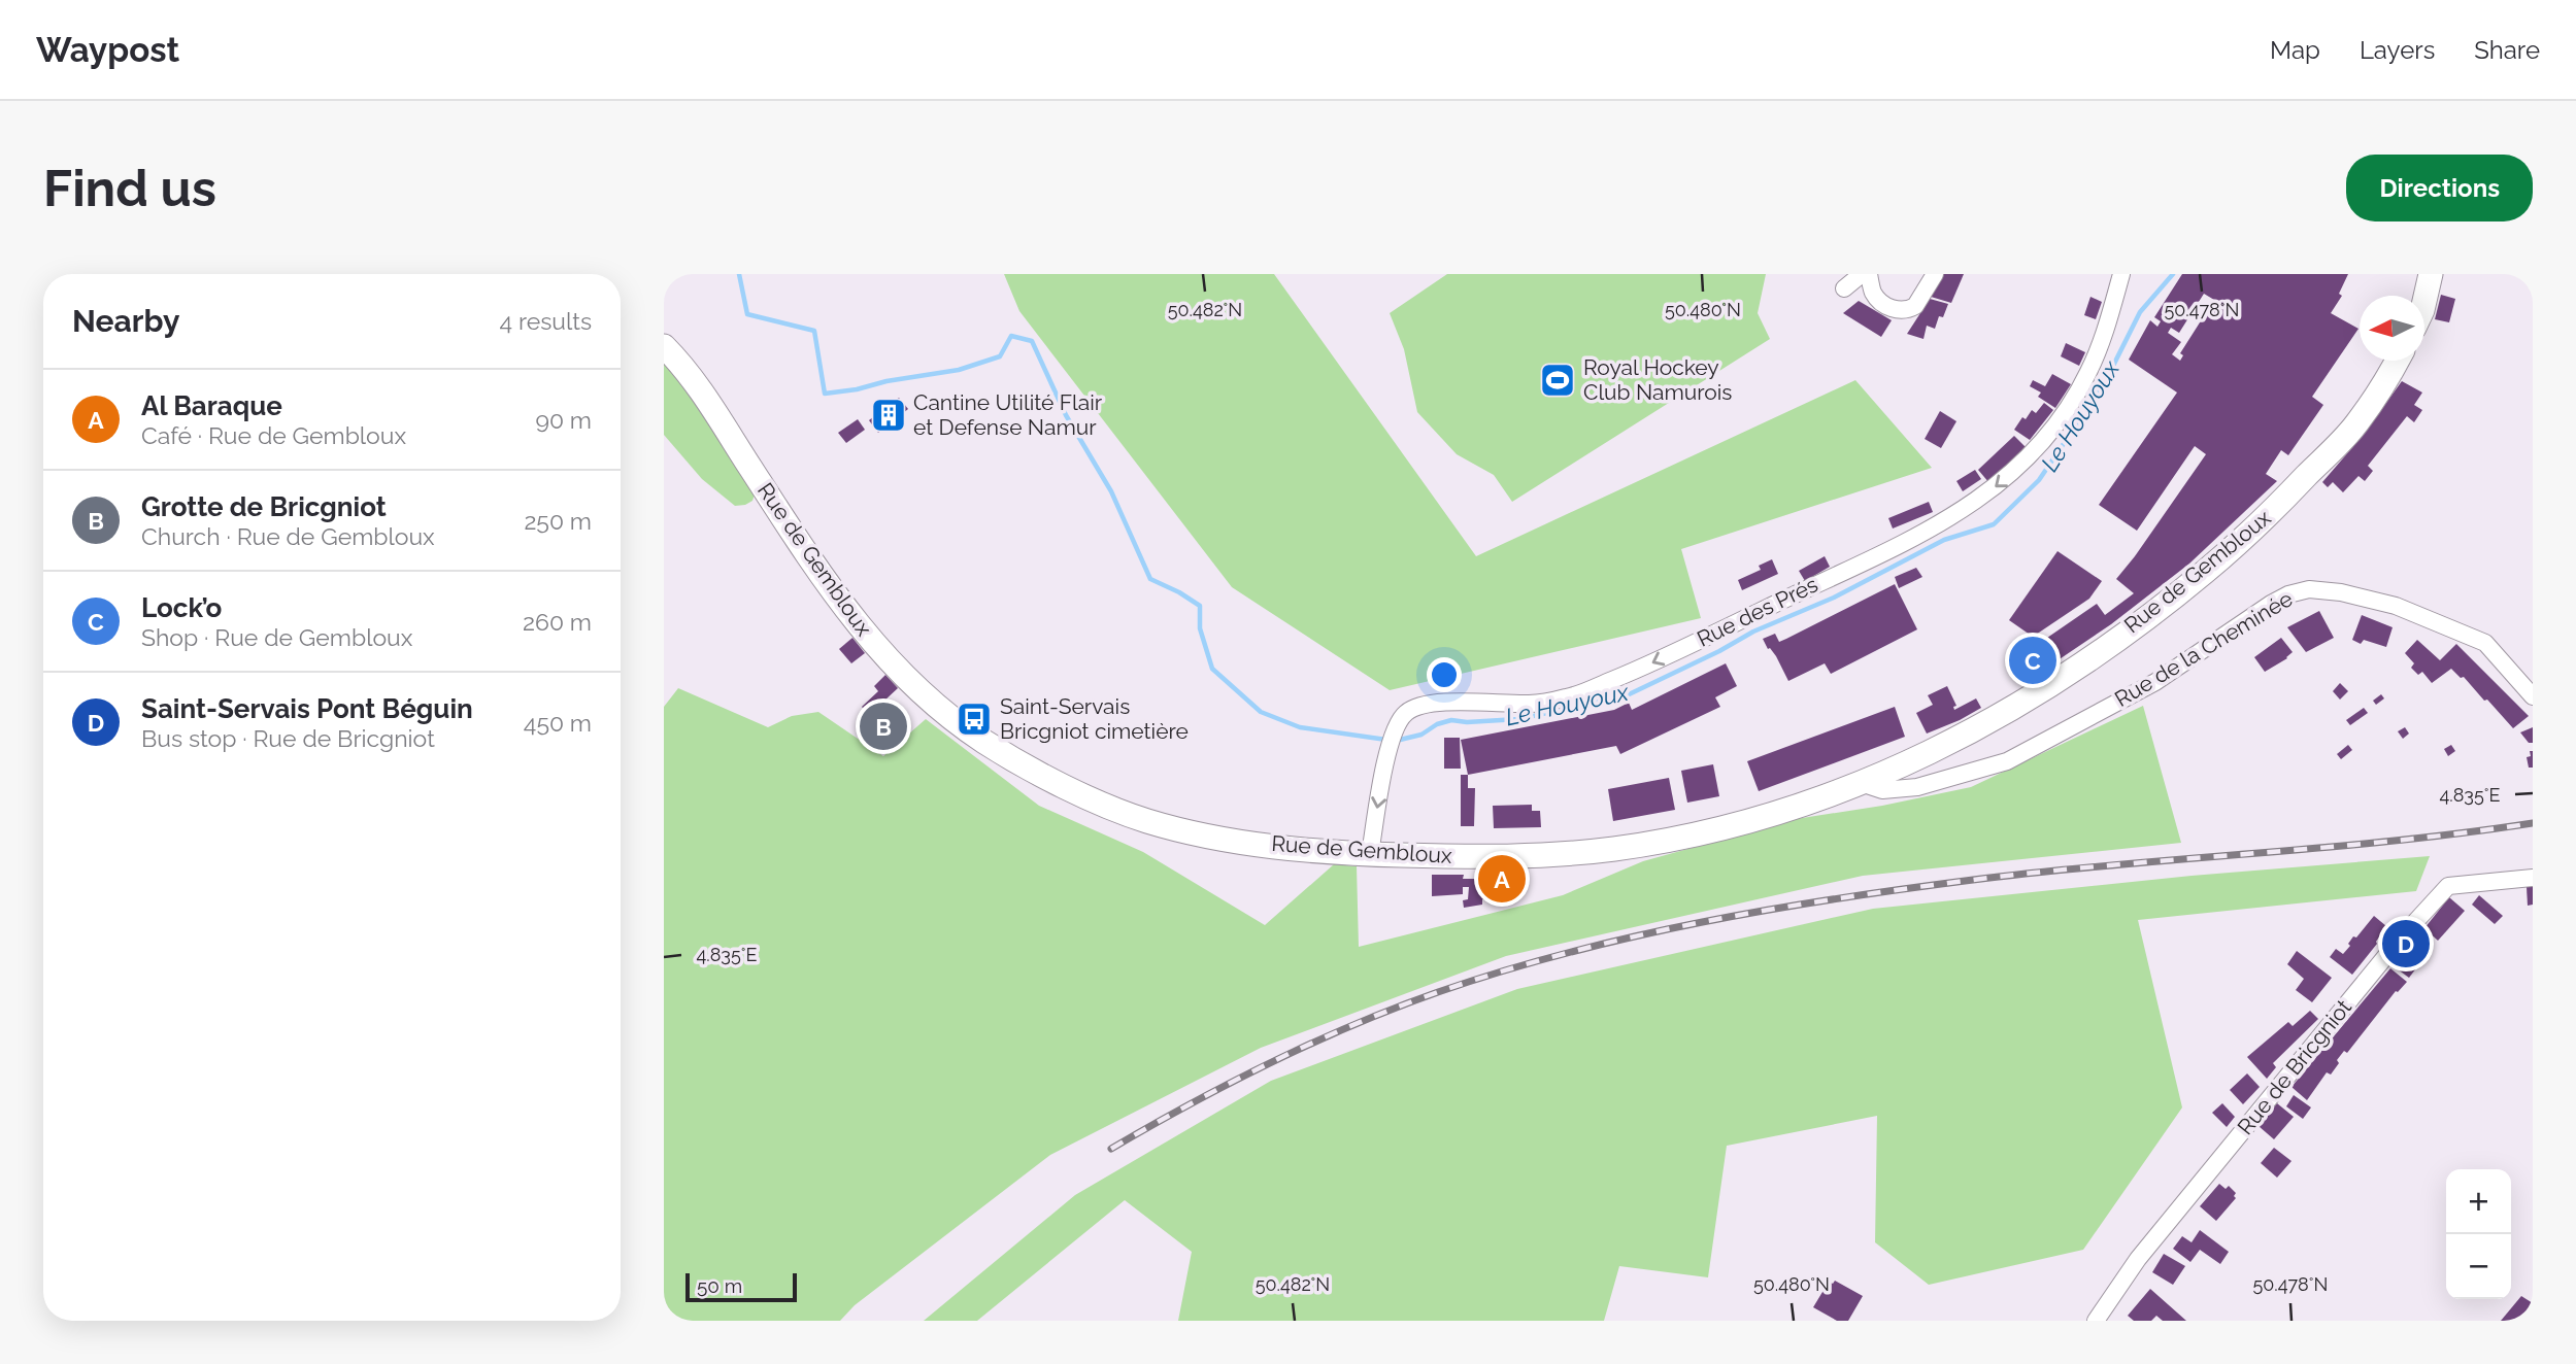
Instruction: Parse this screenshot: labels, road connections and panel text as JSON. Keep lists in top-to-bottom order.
{
  "streets": {
    "main road": ["Rue de Gembloux"],
    "street": ["Rue des Prés", "Rue de la Cheminée", "Rue de Bricgniot"]
  },
  "crossings": [
    ["Rue de Gembloux", "Rue des Prés"],
    ["Rue de Gembloux", "Rue de la Cheminée"]
  ],
  "one_way": ["Rue des Prés"],
  "water": ["Le Houyoux"],
  "places": {
    "sports": ["Royal Hockey Club Namurois"],
    "building": ["Cantine Utilité Flair et Defense Namur"],
    "bus stop": ["Saint-Servais Bricgniot cimetière"]
  },
  "scale_bar": "50 m",
  "north": "left",
  "page": {
    "header": "Waypost",
    "nav": ["Map", "Layers", "Share"],
    "buttons": "Directions",
    "title": "Find us",
    "heading": ["Nearby", "4 results"],
    "list": [
      {
        "mark": "A",
        "name": "Al Baraque",
        "note": "Café · Rue de Gembloux",
        "value": "90 m"
      },
      {
        "mark": "B",
        "name": "Grotte de Bricgniot",
        "note": "Church · Rue de Gembloux",
        "value": "250 m"
      },
      {
        "mark": "C",
        "name": "Lock’o",
        "note": "Shop · Rue de Gembloux",
        "value": "260 m"
      },
      {
        "mark": "D",
        "name": "Saint-Servais Pont Béguin",
        "note": "Bus stop · Rue de Bricgniot",
        "value": "450 m"
      }
    ],
    "pins": [
      "C",
      "B",
      "A",
      "D"
    ],
    "map_buttons": ["+", "−"],
    "scale": "50 m"
  },
  "coordinates": [
    "50.482°N",
    "50.480°N",
    "50.478°N",
    "4.835°E"
  ]
}
